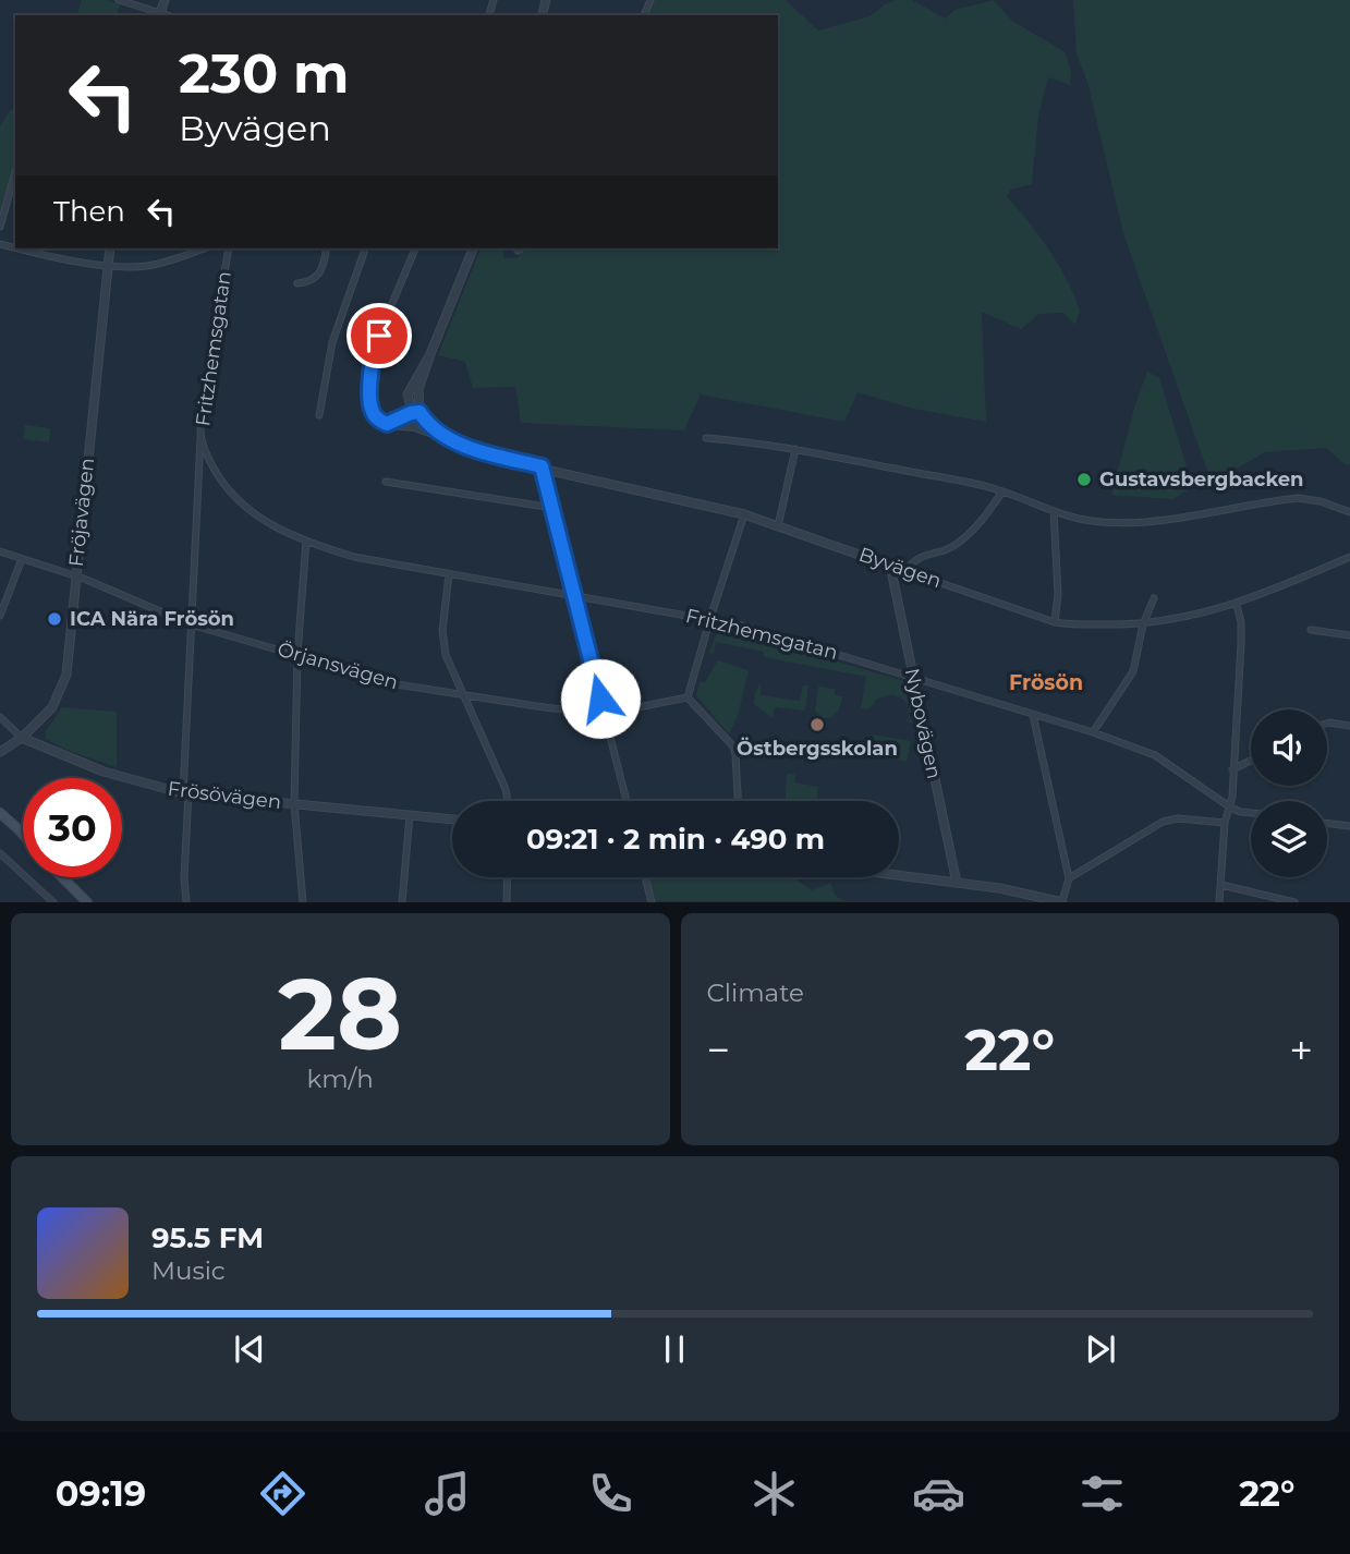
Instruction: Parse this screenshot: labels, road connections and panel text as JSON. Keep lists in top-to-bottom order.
{
  "streets": {
    "street": [
      "Fritzhemsgatan",
      "Fröjavägen",
      "Byvägen",
      "Örjansvägen",
      "Nybovägen",
      "Frösövägen"
    ]
  },
  "crossings": [
    ["Fritzhemsgatan", "Nybovägen"],
    ["Fröjavägen", "Örjansvägen"],
    ["Fröjavägen", "Frösövägen"],
    ["Byvägen", "Nybovägen"]
  ],
  "districts": ["Frösön"],
  "places": ["Gustavsbergbacken", "ICA Nära Frösön", "Östbergsskolan"],
  "page": {
    "turn": ["230 m", "Byvägen"],
    "then": "Then",
    "limit": "30",
    "trip": "09:21 · 2 min · 490 m",
    "tile": [
      ["28", "km/h"],
      "Climate"
    ],
    "heat": ["−", "22°", "+"],
    "song": ["95.5 FM", "Music"],
    "tabs": ["09:19", "22°"]
  }
}
